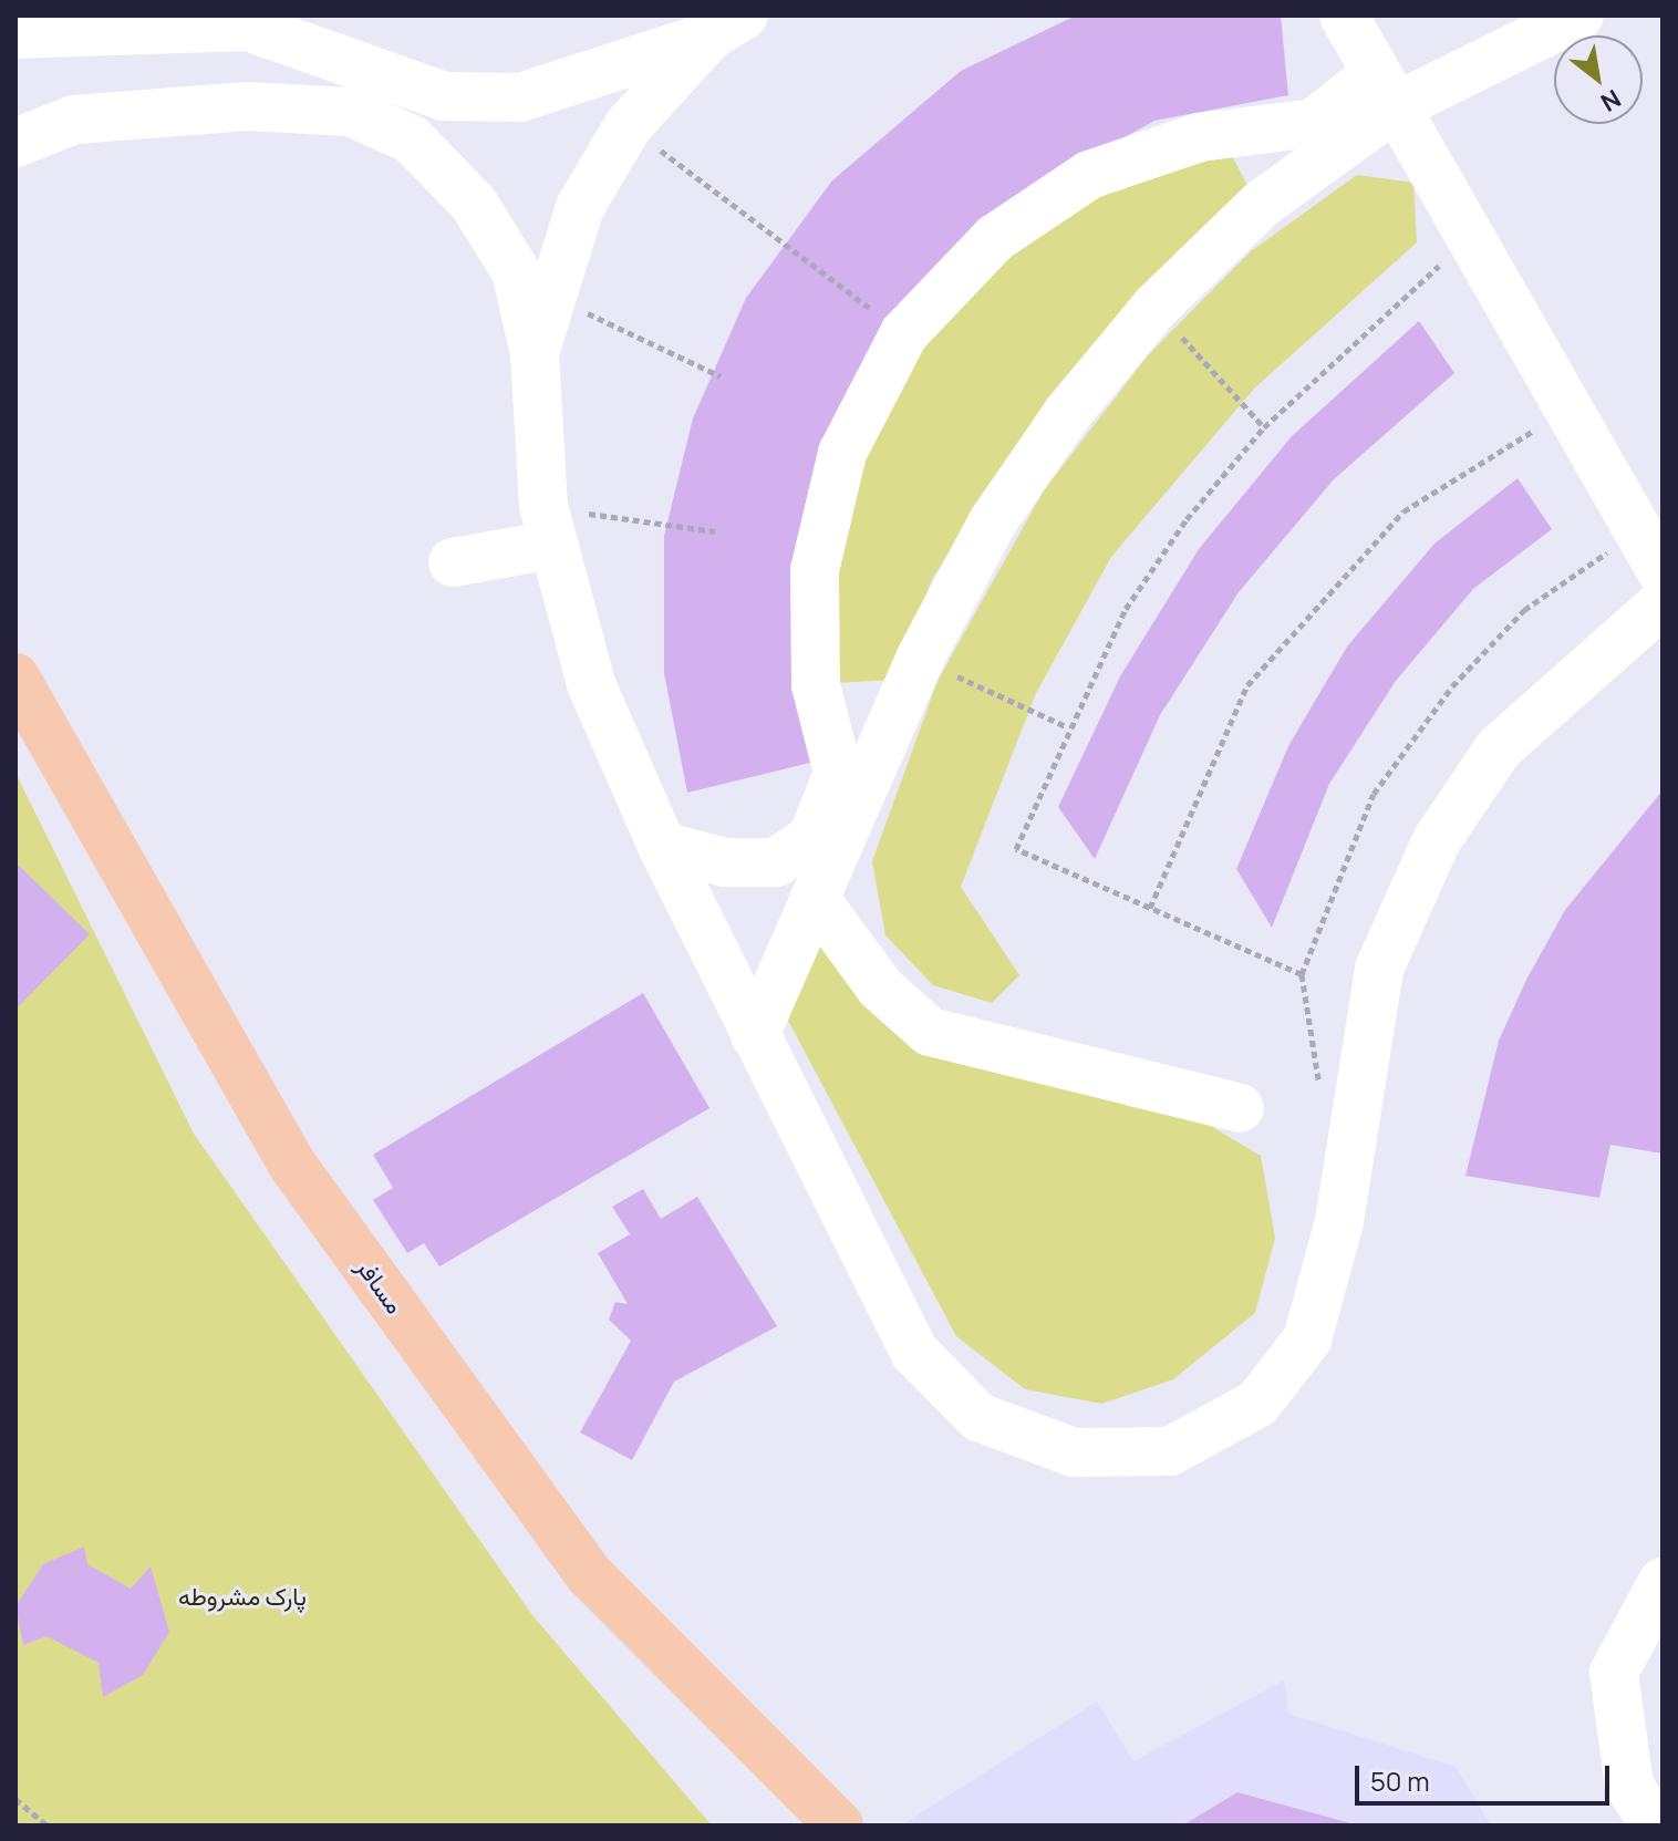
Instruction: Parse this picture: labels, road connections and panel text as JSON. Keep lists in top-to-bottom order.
{
  "streets": {
    "main road": ["مسافر"]
  },
  "parks": ["پارک مشروطه"],
  "scale_bar": "50 m",
  "north": "bottom right"
}
